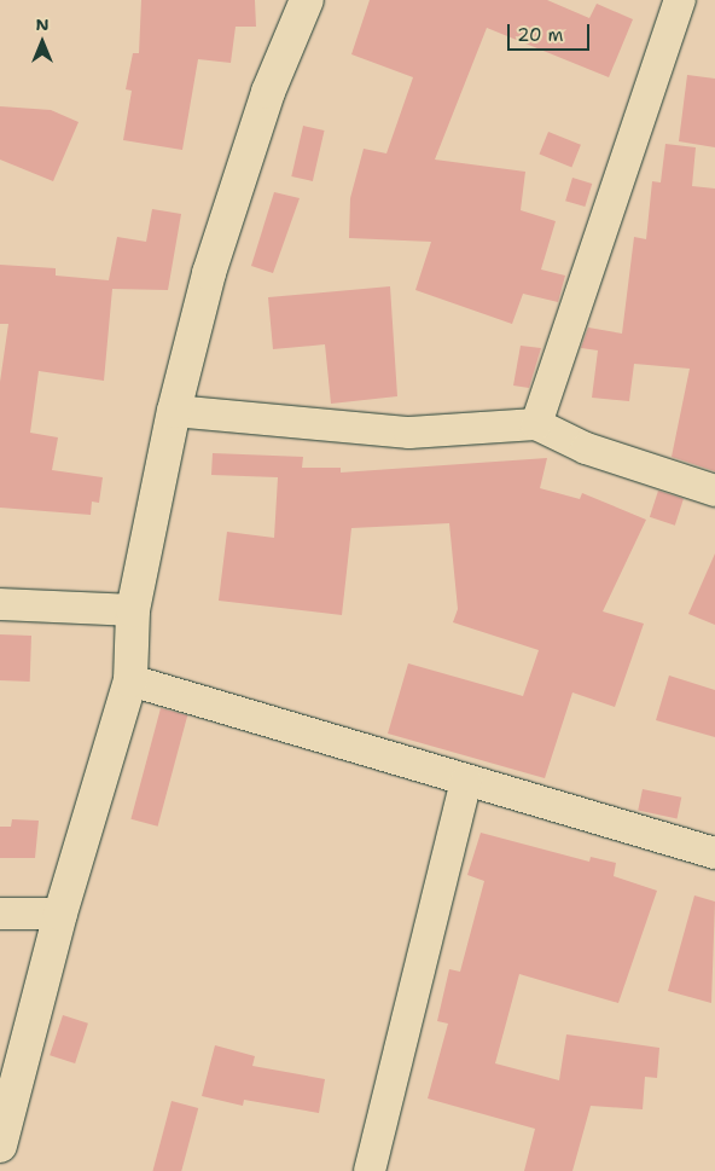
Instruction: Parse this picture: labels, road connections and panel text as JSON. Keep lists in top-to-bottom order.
{
  "scale_bar": "20 m",
  "north": "top"
}
